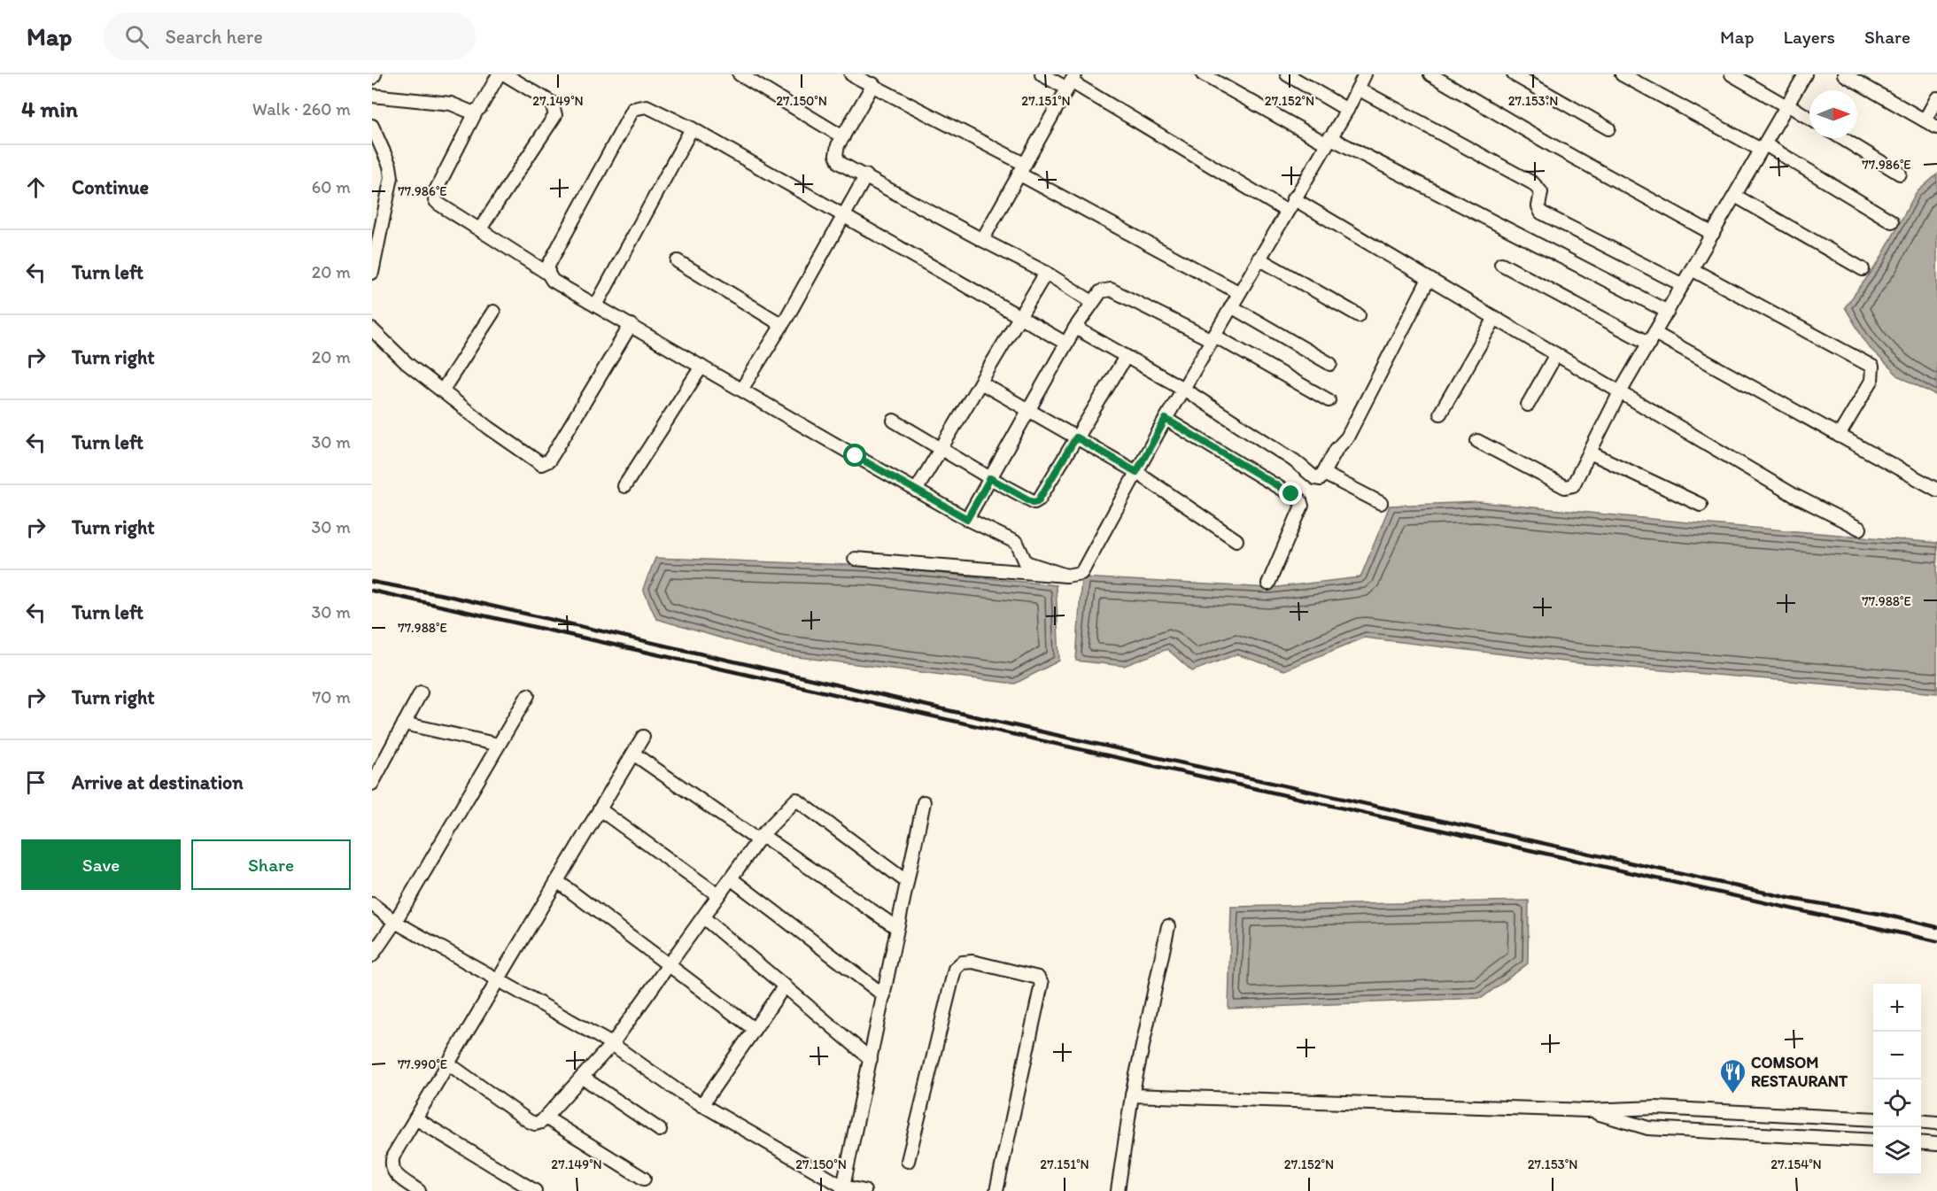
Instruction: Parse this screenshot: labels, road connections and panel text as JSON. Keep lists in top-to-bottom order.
{
  "places": {
    "restaurant": ["COMSOM RESTAURANT"]
  },
  "north": "right",
  "page": {
    "header": "Map",
    "search": "Search here",
    "nav": ["Map", "Layers", "Share"],
    "heading": ["4 min", "Walk · 260 m"],
    "list": [
      ["Continue", "60 m"],
      ["Turn left", "20 m"],
      ["Turn right", "20 m"],
      ["Turn left", "30 m"],
      ["Turn right", "30 m"],
      ["Turn left", "30 m"],
      ["Turn right", "70 m"],
      "Arrive at destination"
    ],
    "buttons": ["Save", "Share"],
    "map_buttons": ["+", "−"]
  },
  "coordinates": [
    "27.149°N",
    "27.150°N",
    "27.151°N",
    "27.152°N",
    "27.153°N",
    "77.986°E",
    "77.988°E",
    "77.990°E",
    "27.154°N"
  ]
}
